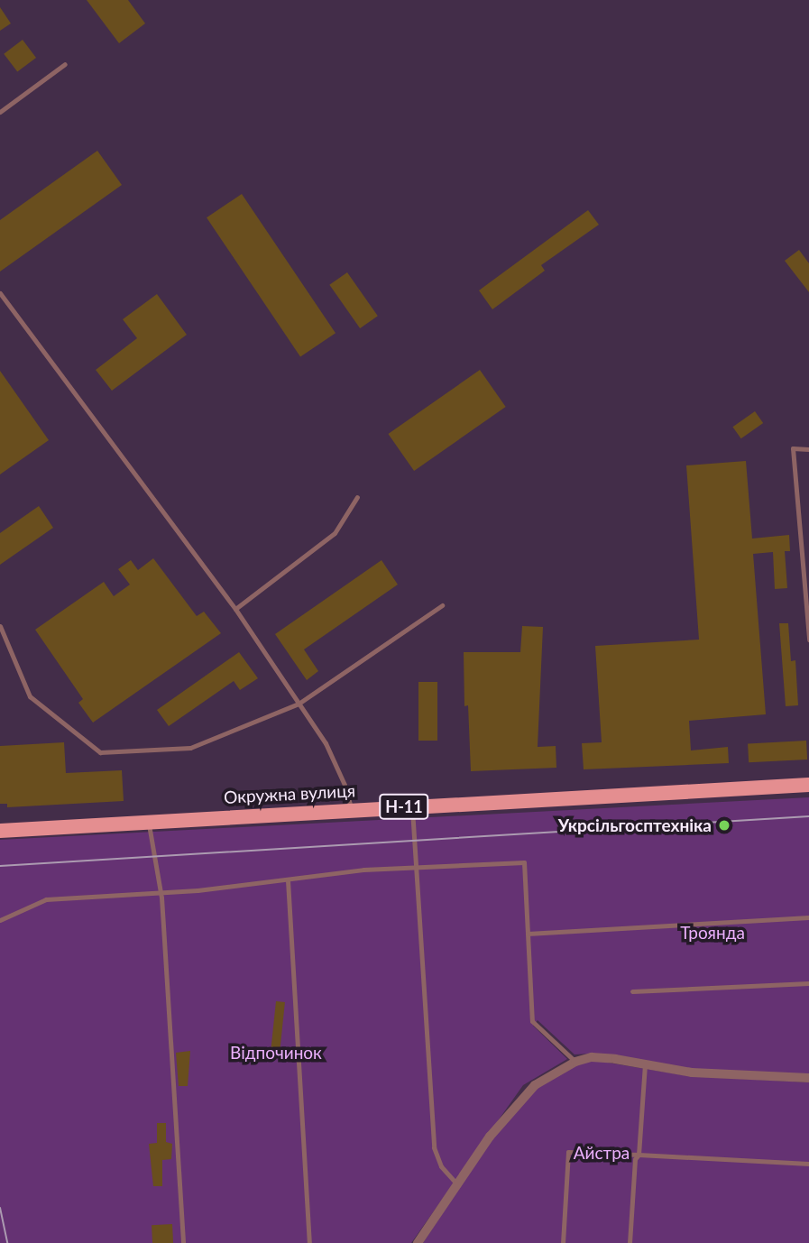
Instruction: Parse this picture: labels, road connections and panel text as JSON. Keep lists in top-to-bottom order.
{
  "streets": {
    "main road": ["Окружна вулиця", "Н-11"]
  },
  "parks": ["Троянда", "Відпочинок", "Айстра"],
  "places": ["Укрсільгосптехніка"]
}
